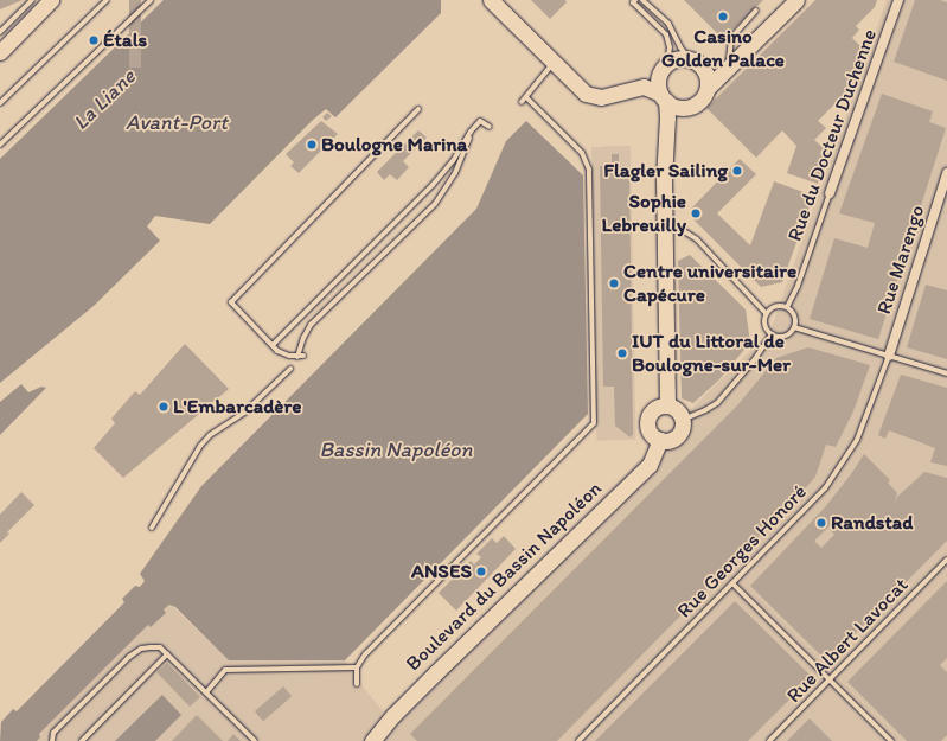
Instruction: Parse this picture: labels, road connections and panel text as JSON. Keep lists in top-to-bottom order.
{
  "streets": {
    "main road": ["Boulevard du Bassin Napoléon"],
    "street": ["Rue du Docteur Duchenne", "Rue Marengo"],
    "lane": ["Rue Georges Honoré", "Rue Albert Lavocat"]
  },
  "crossings": [
    ["Rue Marengo", "Rue Georges Honoré"]
  ],
  "water": ["La Liane", "Avant-Port", "Bassin Napoléon"],
  "places": [
    "Casino Golden Palace",
    "Étals",
    "Boulogne Marina",
    "Flagler Sailing",
    "Sophie Lebreuilly",
    "Centre universitaire Capécure",
    "IUT du Littoral de Boulogne-sur-Mer",
    "L'Embarcadère",
    "Randstad",
    "ANSES"
  ]
}
